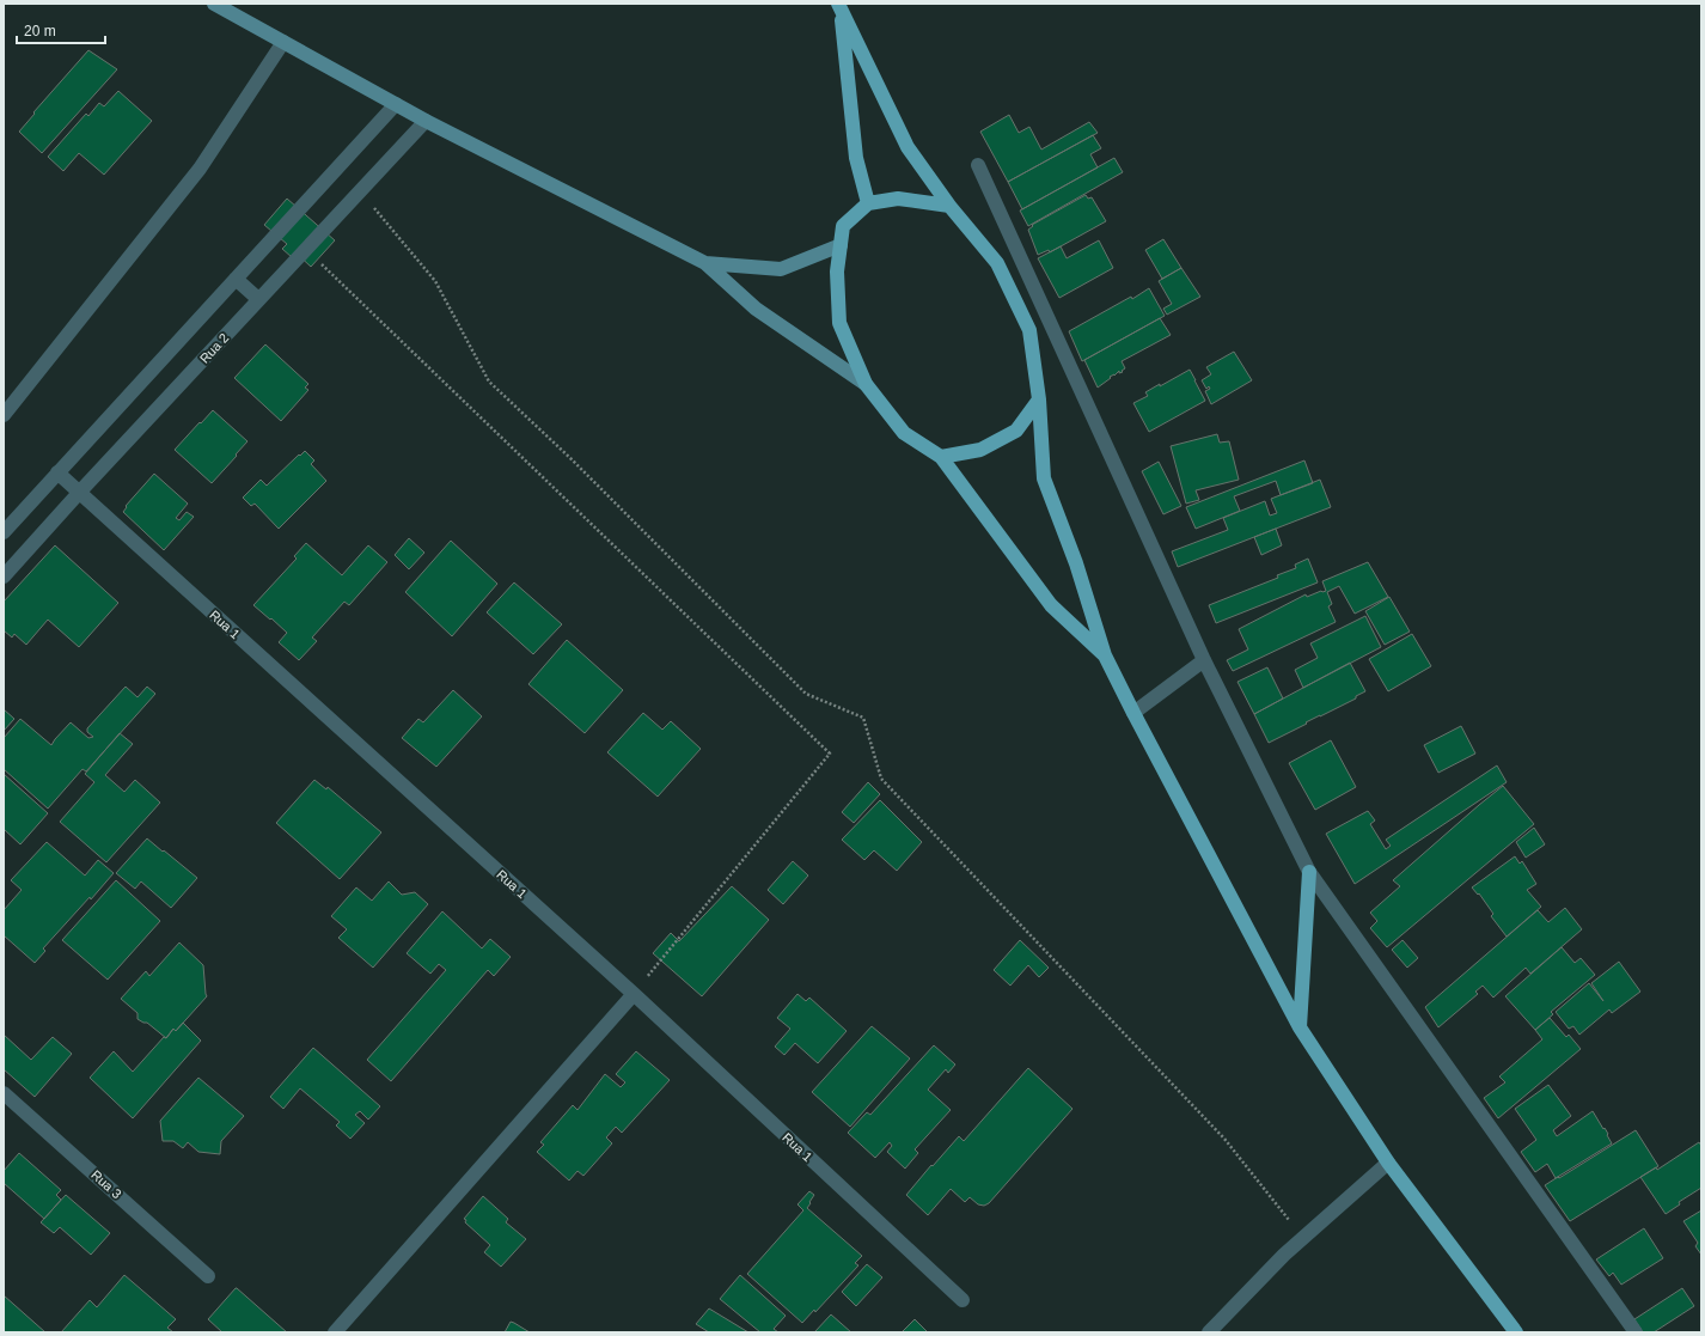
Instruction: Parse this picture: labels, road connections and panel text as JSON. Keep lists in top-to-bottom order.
{
  "streets": {
    "street": ["Rua 2", "Rua 1", "Rua 3"]
  },
  "crossings": [
    ["Rua 2", "Rua 1"]
  ],
  "scale_bar": "20 m"
}
